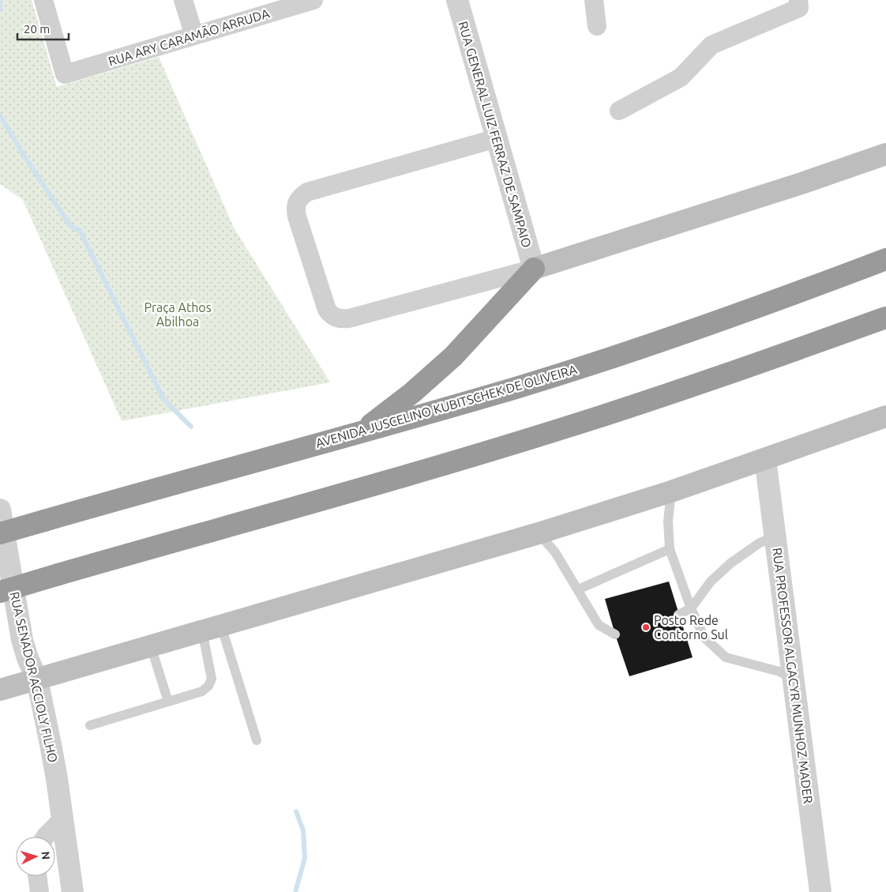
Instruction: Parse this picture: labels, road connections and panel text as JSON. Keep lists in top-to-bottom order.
{
  "streets": {
    "highway": ["AVENIDA JUSCELINO KUBITSCHEK DE OLIVEIRA"],
    "street": [
      "RUA ARY CARAMÃO ARRUDA",
      "RUA GENERAL LUIZ FERRAZ DE SAMPAIO",
      "RUA PROFESSOR ALGACYR MUNHOZ MADER",
      "RUA SENADOR ACCIOLY FILHO"
    ]
  },
  "parks": ["Praça Athos Abilhoa"],
  "places": ["Posto Rede Contorno Sul"],
  "scale_bar": "20 m",
  "north": "right"
}
